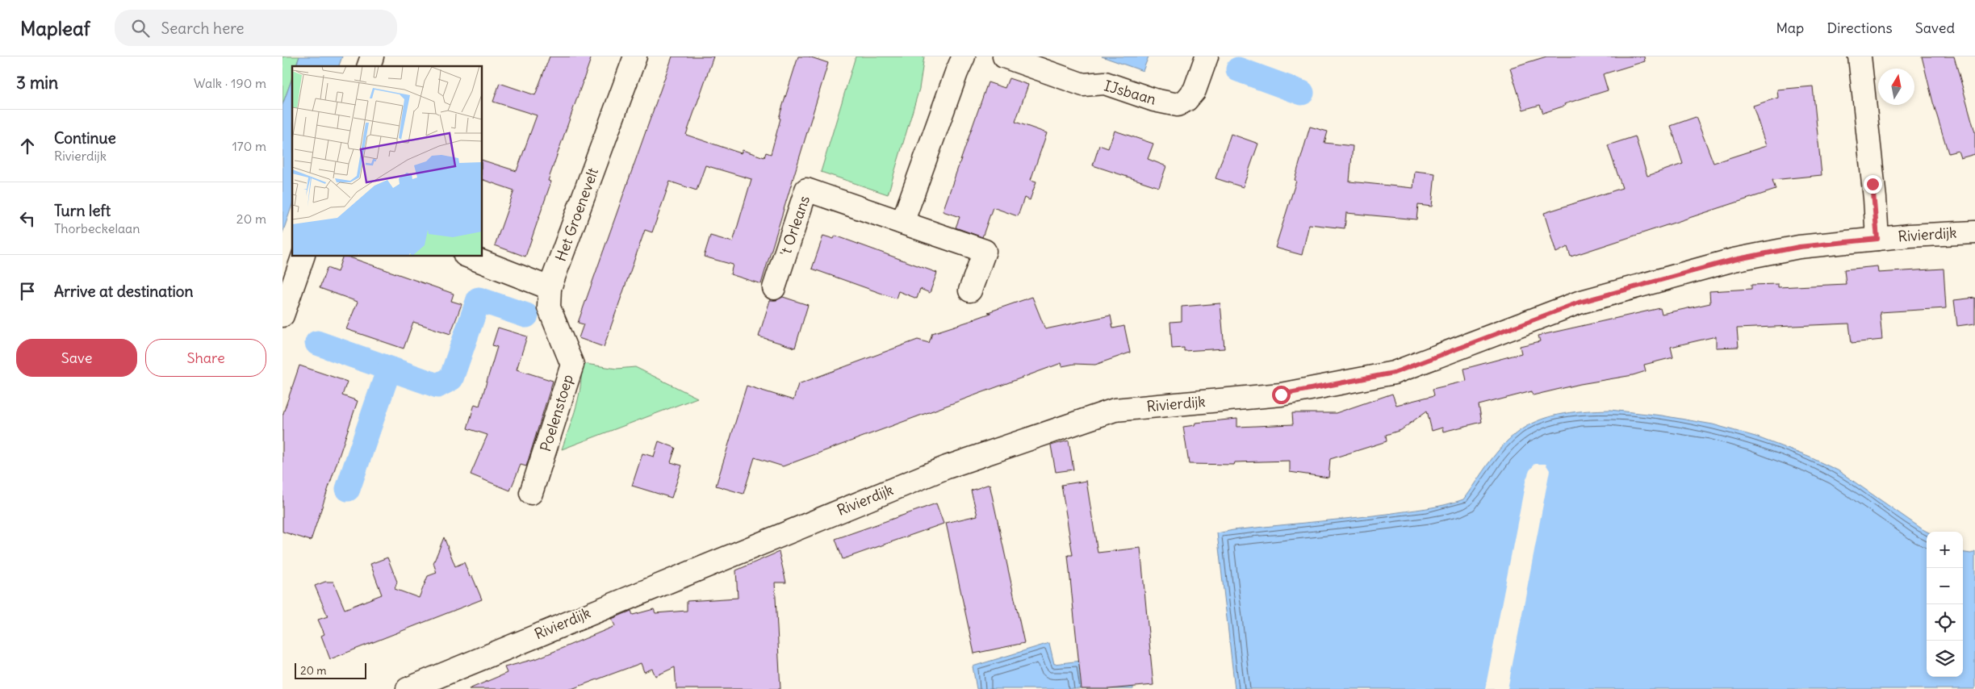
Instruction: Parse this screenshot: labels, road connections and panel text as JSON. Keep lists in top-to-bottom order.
{
  "streets": {
    "street": [
      "IJsbaan",
      "Het Groenevelt",
      "'t Orleans",
      "Rivierdijk",
      "Poelenstoep"
    ]
  },
  "crossings": [
    ["Het Groenevelt", "Poelenstoep"]
  ],
  "scale_bar": "20 m",
  "north": "top",
  "page": {
    "header": "Mapleaf",
    "search": "Search here",
    "nav": ["Map", "Directions", "Saved"],
    "heading": ["3 min", "Walk · 190 m"],
    "list": [
      ["Continue", "Rivierdijk", "170 m"],
      ["Turn left", "Thorbeckelaan", "20 m"],
      "Arrive at destination"
    ],
    "buttons": ["Save", "Share"],
    "map_buttons": ["+", "−"],
    "scale": "20 m"
  }
}
